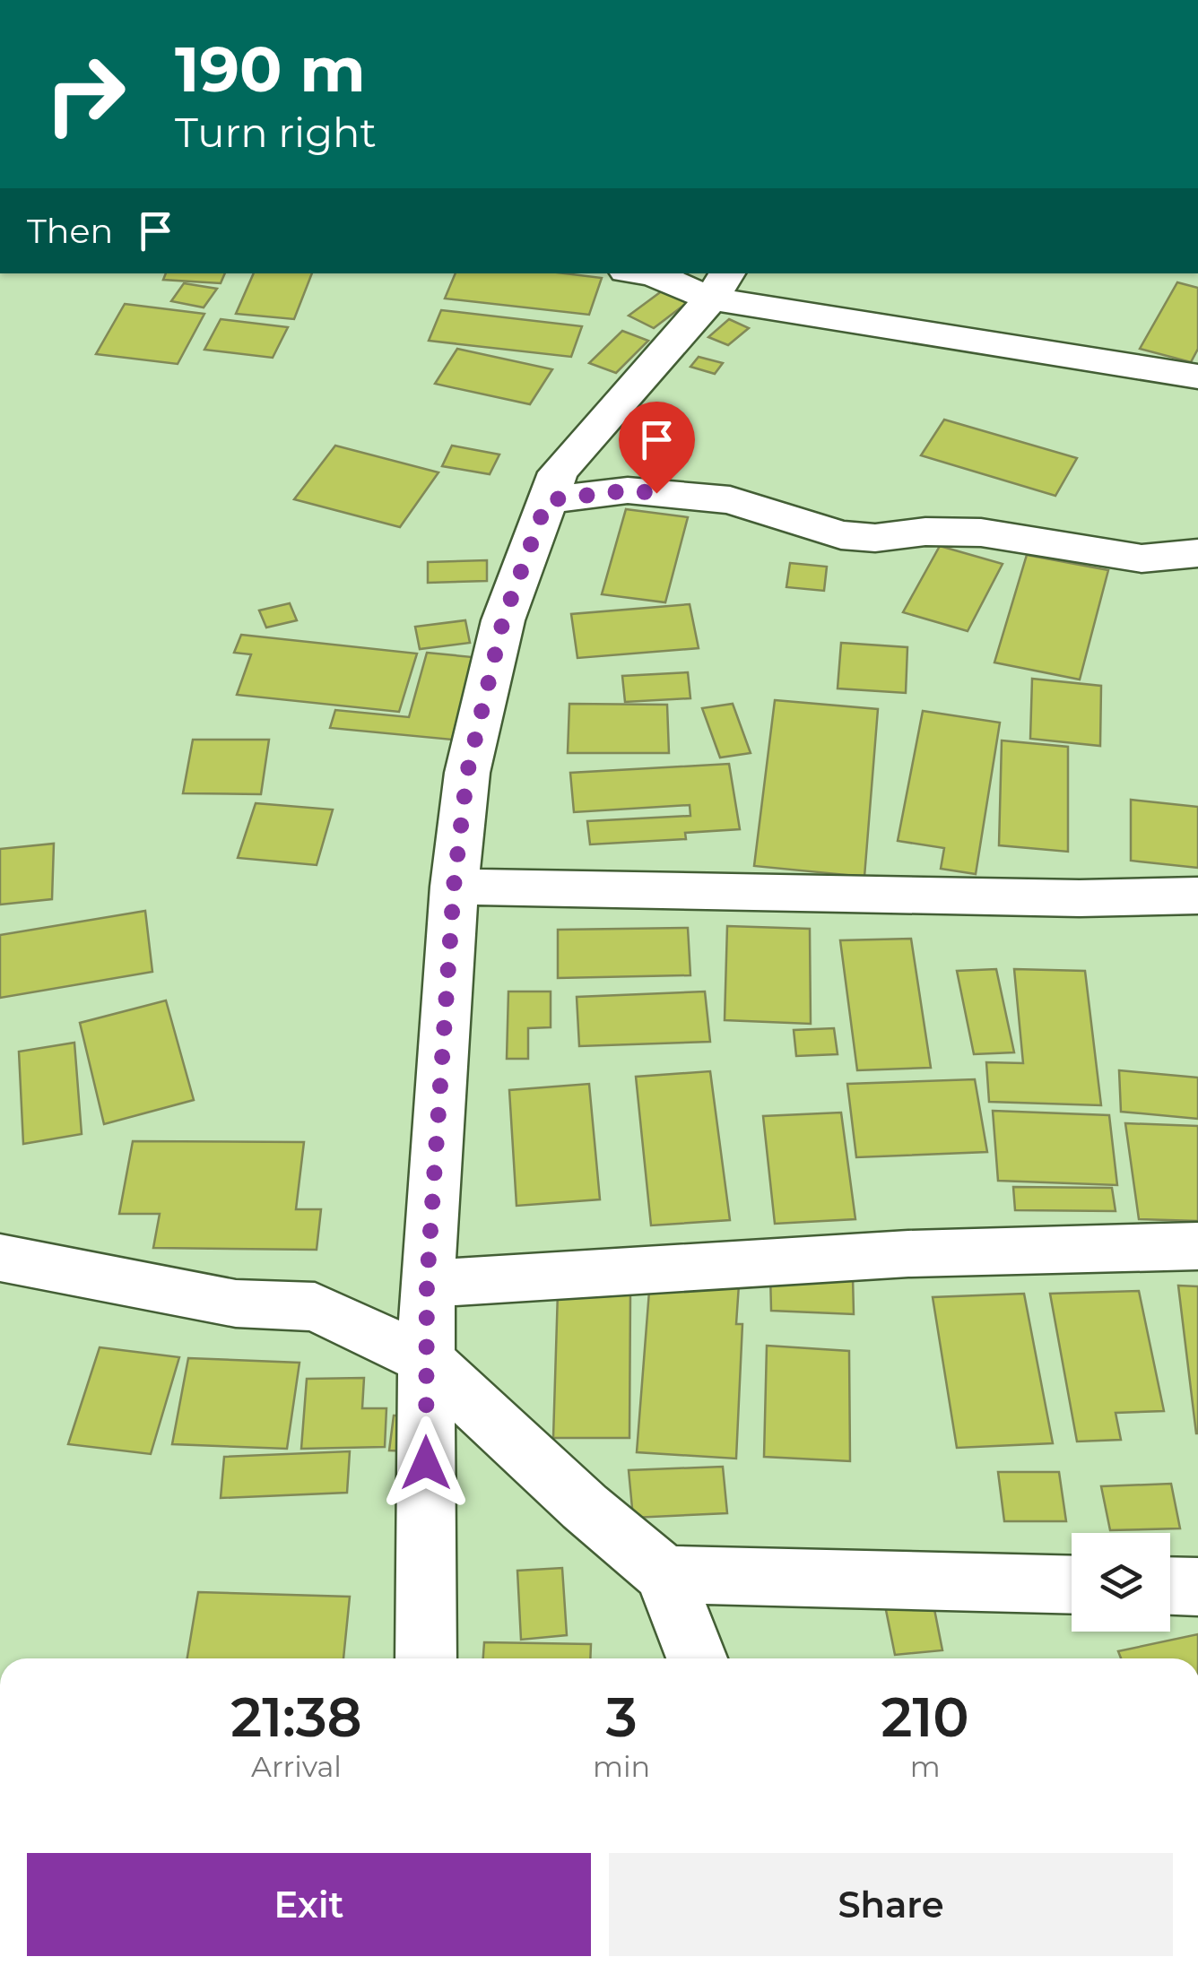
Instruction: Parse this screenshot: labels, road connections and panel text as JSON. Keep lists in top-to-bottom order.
{
  "page": {
    "turn": ["190 m", "Turn right"],
    "then": "Then",
    "eta": [
      "21:38",
      "Arrival",
      "3",
      "min",
      "210",
      "m"
    ],
    "buttons": ["Exit", "Share"]
  }
}
